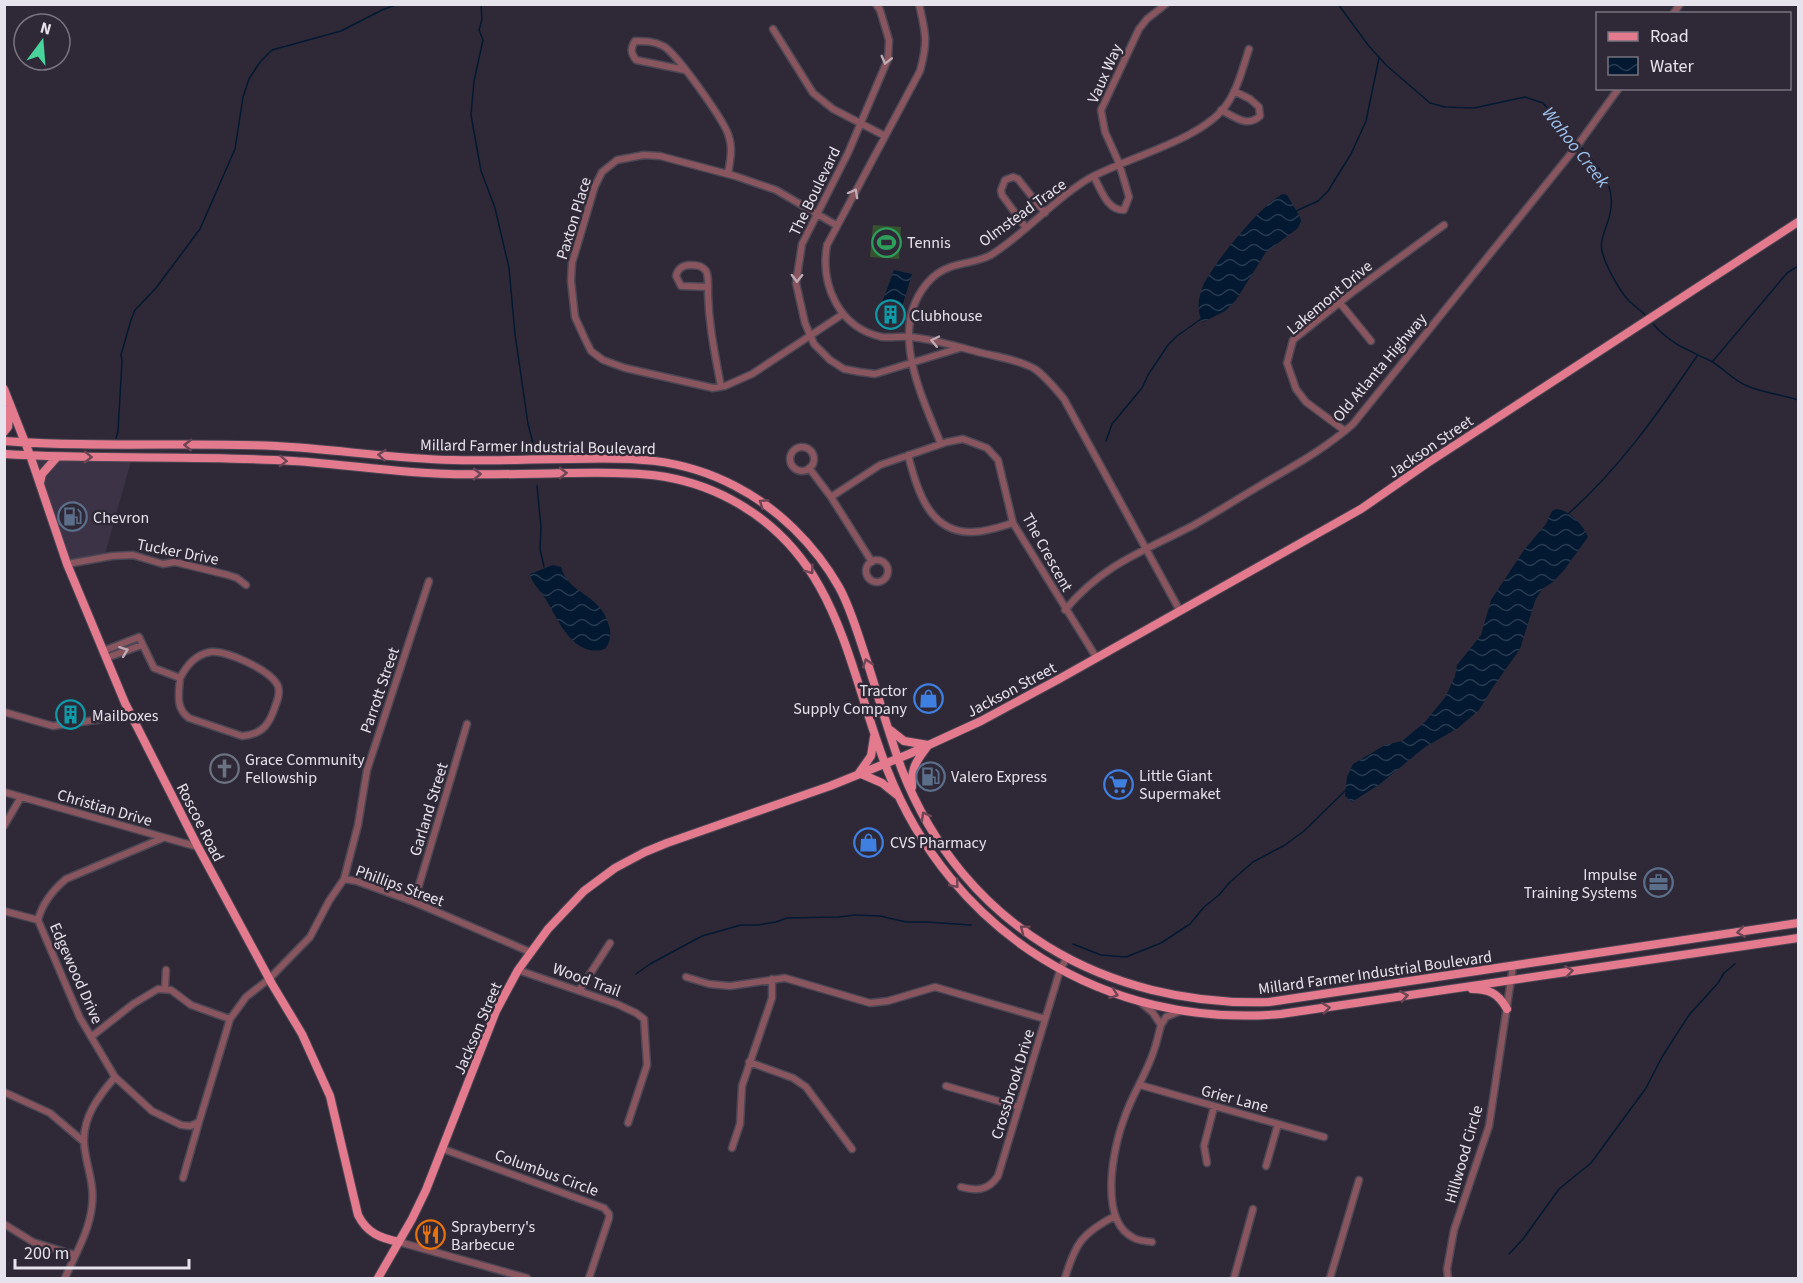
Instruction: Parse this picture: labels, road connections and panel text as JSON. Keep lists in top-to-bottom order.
{
  "streets": {
    "main road": ["Millard Farmer Industrial Boulevard", "Jackson Street", "Roscoe Road"],
    "street": [
      "Vaux Way",
      "The Boulevard",
      "Olmstead Trace",
      "Paxton Place",
      "Lakemont Drive",
      "Old Atlanta Highway",
      "Tucker Drive",
      "The Crescent",
      "Parrott Street",
      "Christian Drive",
      "Garland Street",
      "Phillips Street",
      "Edgewood Drive",
      "Wood Trail",
      "Crossbrook Drive",
      "Grier Lane",
      "Hillwood Circle",
      "Columbus Circle"
    ]
  },
  "crossings": [
    ["Vaux Way", "Olmstead Trace"],
    ["The Boulevard", "Olmstead Trace"],
    ["The Boulevard", "Paxton Place"],
    ["Olmstead Trace", "The Crescent"],
    ["Lakemont Drive", "Old Atlanta Highway"],
    ["Old Atlanta Highway", "The Crescent"],
    ["Millard Farmer Industrial Boulevard", "Jackson Street"],
    ["Millard Farmer Industrial Boulevard", "Roscoe Road"],
    ["Millard Farmer Industrial Boulevard", "Crossbrook Drive"],
    ["Millard Farmer Industrial Boulevard", "Hillwood Circle"],
    ["Jackson Street", "The Crescent"],
    ["Jackson Street", "Roscoe Road"],
    ["Jackson Street", "Phillips Street"],
    ["Jackson Street", "Wood Trail"],
    ["Jackson Street", "Columbus Circle"],
    ["Tucker Drive", "Roscoe Road"],
    ["Parrott Street", "Phillips Street"],
    ["Christian Drive", "Roscoe Road"],
    ["Christian Drive", "Edgewood Drive"],
    ["Garland Street", "Phillips Street"],
    ["Roscoe Road", "Phillips Street"]
  ],
  "water": ["Wahoo Creek"],
  "places": {
    "sports": ["Tennis"],
    "building": ["Clubhouse", "Mailboxes"],
    "fuel station": ["Chevron", "Valero Express"],
    "shop": ["Tractor Supply Company", "CVS Pharmacy"],
    "church": ["Grace Community Fellowship"],
    "supermarket": ["Little Giant Supermaket"],
    "office": ["Impulse Training Systems"],
    "restaurant": ["Sprayberry's Barbecue"]
  },
  "legend": ["Road", "Water"],
  "scale_bar": "200 m",
  "north": "top"
}
